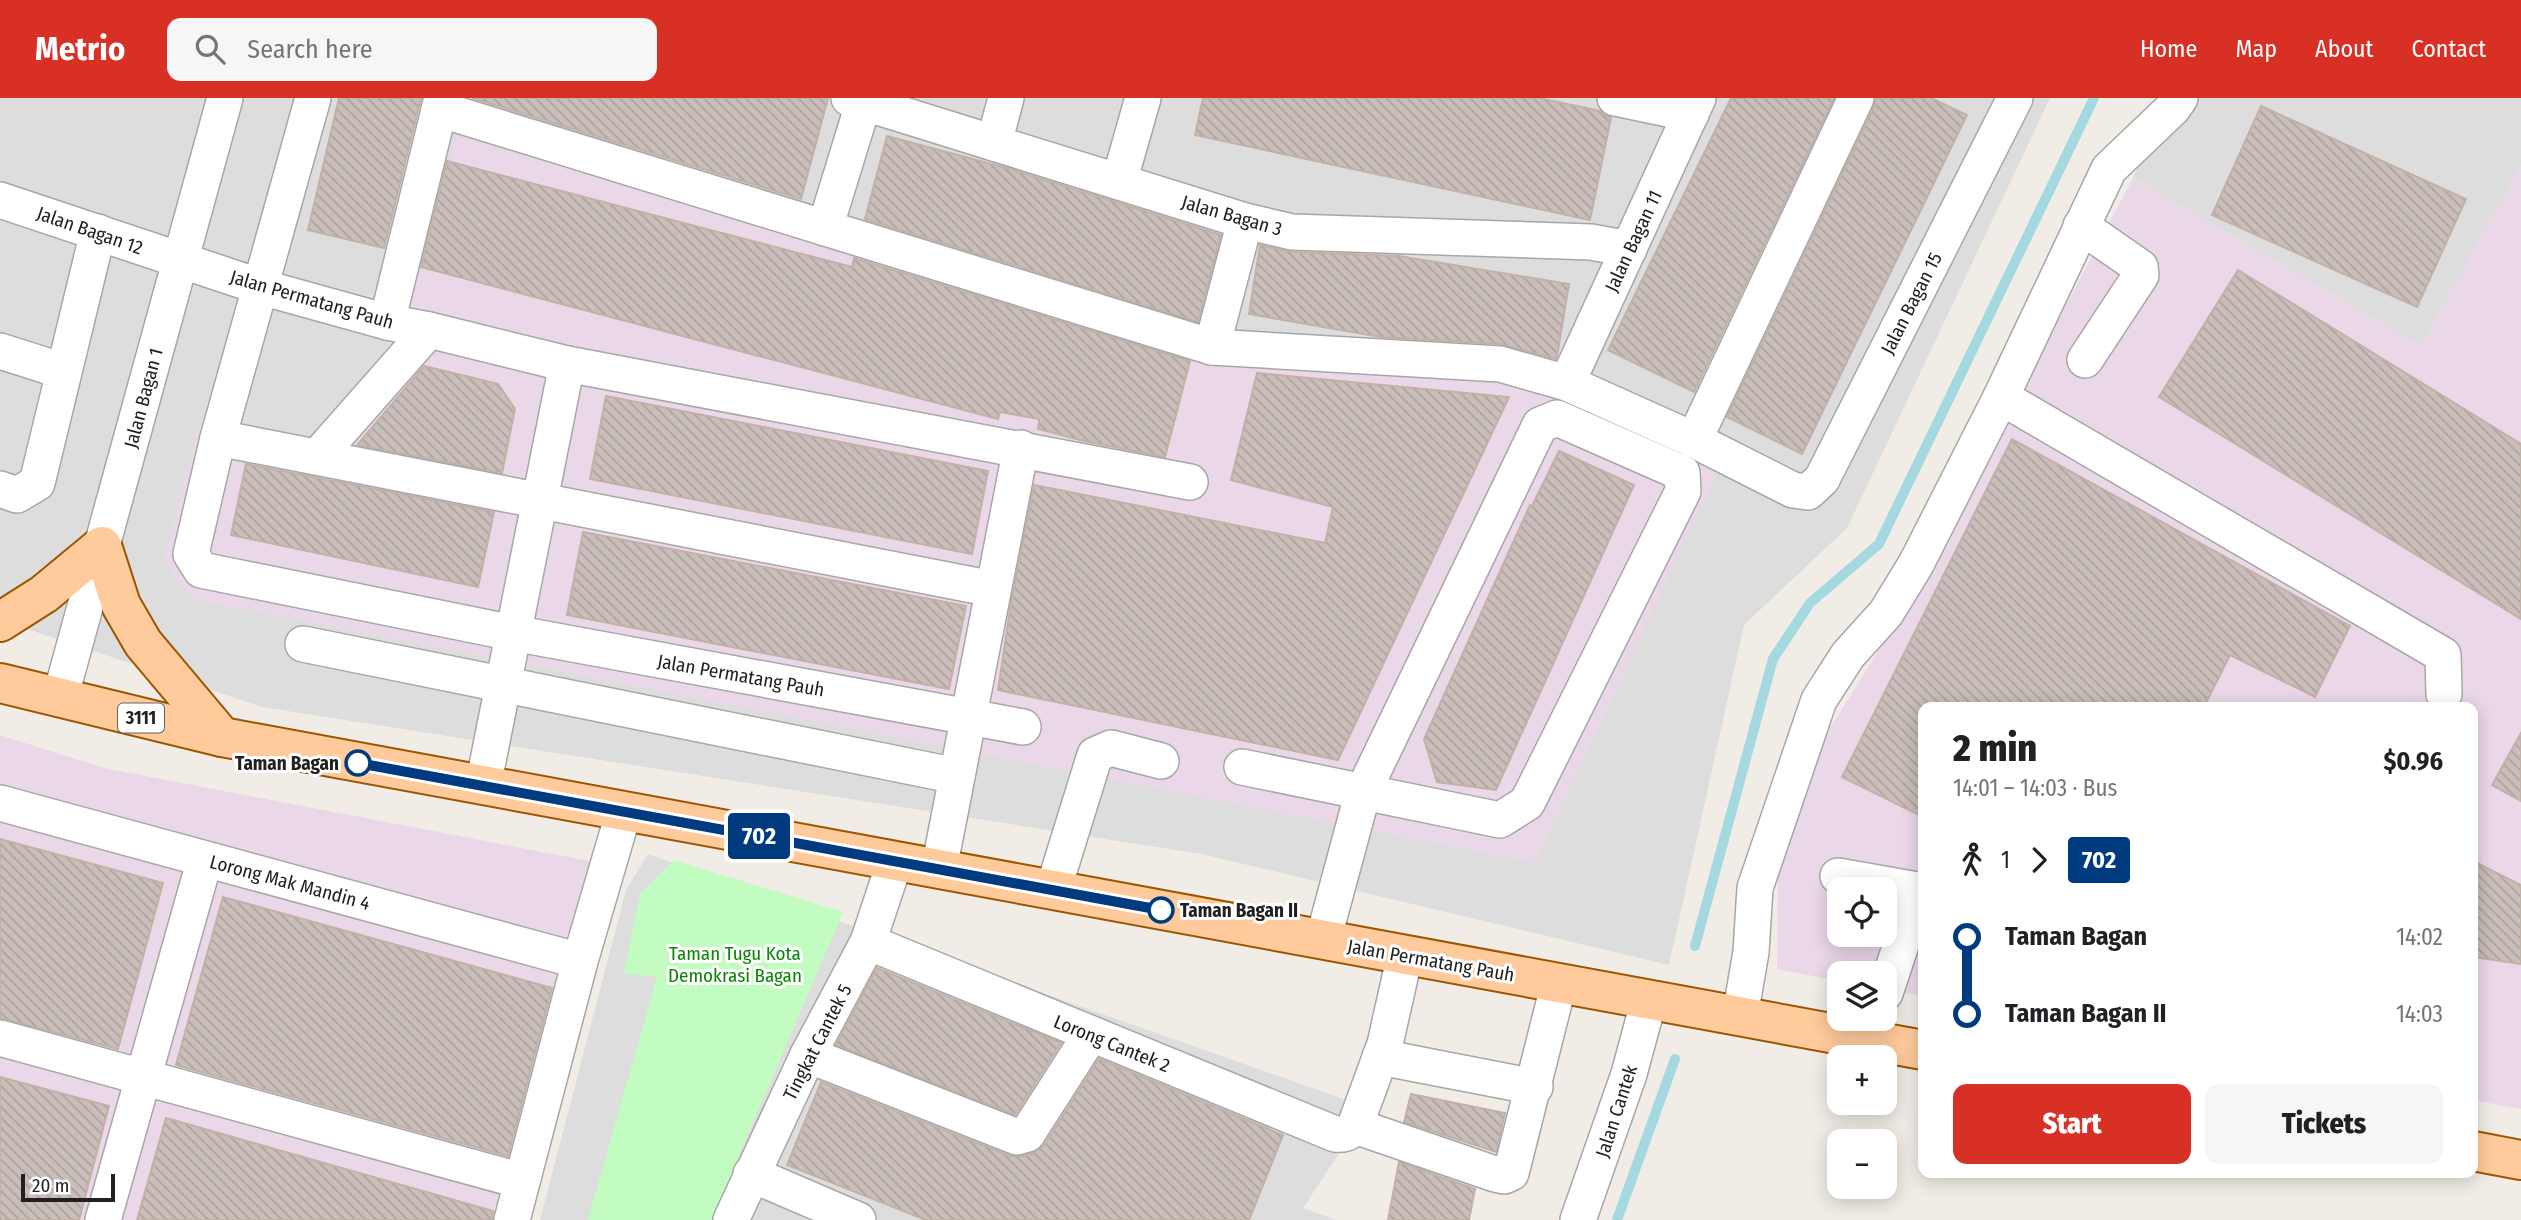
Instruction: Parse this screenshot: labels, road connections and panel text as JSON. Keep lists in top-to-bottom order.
{
  "streets": {
    "main road": ["Jalan Permatang Pauh", "3111"],
    "street": [
      "Jalan Bagan 3",
      "Jalan Bagan 12",
      "Jalan Bagan 11",
      "Jalan Bagan 15",
      "Jalan Bagan 1",
      "Lorong Mak Mandin 4",
      "Tingkat Cantek 5",
      "Lorong Cantek 2",
      "Jalan Cantek"
    ]
  },
  "crossings": [
    ["Jalan Bagan 3", "Jalan Bagan 11"],
    ["Jalan Bagan 12", "Jalan Permatang Pauh"],
    ["Jalan Bagan 12", "Jalan Bagan 1"],
    ["Jalan Permatang Pauh", "Jalan Bagan 1"],
    ["Jalan Permatang Pauh", "Tingkat Cantek 5"],
    ["Jalan Permatang Pauh", "Jalan Cantek"],
    ["Tingkat Cantek 5", "Lorong Cantek 2"]
  ],
  "parks": ["Taman Tugu Kota Demokrasi Bagan"],
  "places": ["Taman Bagan", "Taman Bagan II"],
  "lines": ["bus line 702"],
  "scale_bar": "20 m",
  "page": {
    "header": "Metrio",
    "search": "Search here",
    "nav": [
      "Home",
      "Map",
      "About",
      "Contact"
    ],
    "on_map": "702",
    "heading": ["2 min", "14:01 – 14:03 · Bus", "$0.96"],
    "legs": ["1", "702"],
    "map_buttons": ["+", "−"],
    "list": [
      {
        "name": "Taman Bagan",
        "value": "14:02"
      },
      {
        "name": "Taman Bagan II",
        "value": "14:03"
      }
    ],
    "buttons": ["Start", "Tickets"],
    "scale": "20 m"
  }
}
